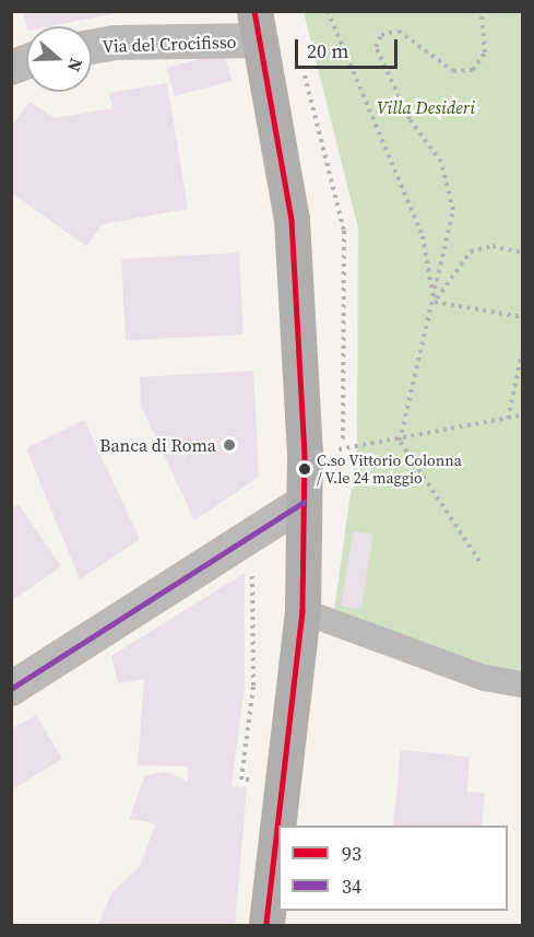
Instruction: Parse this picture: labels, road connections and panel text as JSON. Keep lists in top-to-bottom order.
{
  "streets": {
    "street": ["Via del Crocifisso"]
  },
  "parks": ["Villa Desideri"],
  "places": ["Banca di Roma", "C.so Vittorio Colonna / V.le 24 maggio"],
  "lines": ["transit line 93", "transit line 34"],
  "legend": ["93", "34"],
  "scale_bar": "20 m",
  "north": "right"
}
